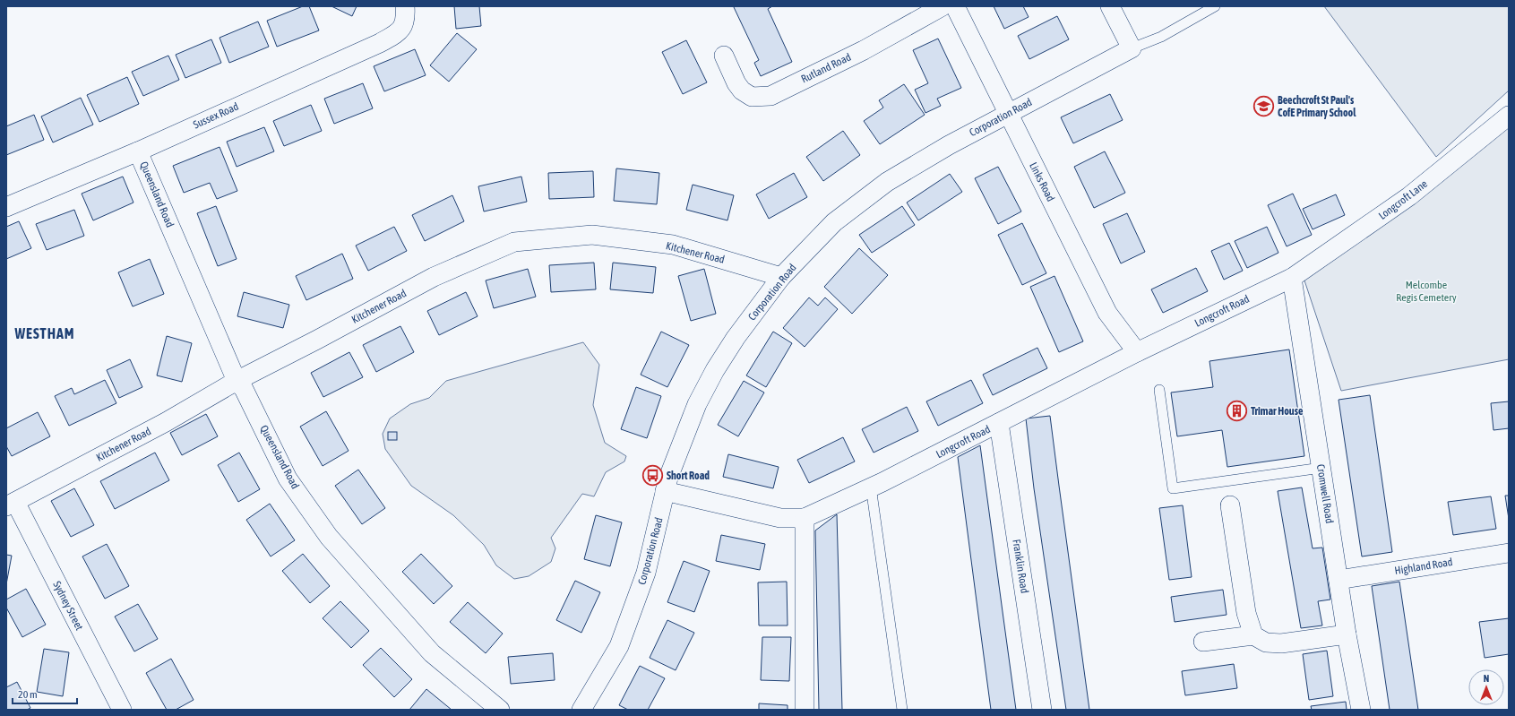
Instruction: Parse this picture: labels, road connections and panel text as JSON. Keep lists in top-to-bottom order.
{
  "streets": {
    "street": [
      "Rutland Road",
      "Sussex Road",
      "Corporation Road",
      "Links Road",
      "Queensland Road",
      "Longcroft Lane",
      "Kitchener Road",
      "Longcroft Road",
      "Cromwell Road",
      "Franklin Road",
      "Highland Road",
      "Sydney Street"
    ]
  },
  "crossings": [
    ["Sussex Road", "Queensland Road"],
    ["Corporation Road", "Links Road"],
    ["Corporation Road", "Kitchener Road"],
    ["Links Road", "Longcroft Road"],
    ["Queensland Road", "Kitchener Road"],
    ["Longcroft Lane", "Longcroft Road"],
    ["Longcroft Lane", "Cromwell Road"],
    ["Kitchener Road", "Sydney Street"],
    ["Longcroft Road", "Cromwell Road"],
    ["Longcroft Road", "Franklin Road"],
    ["Cromwell Road", "Highland Road"]
  ],
  "districts": ["WESTHAM"],
  "parks": ["Melcombe Regis Cemetery"],
  "places": {
    "school or university": ["Beechcroft St Paul's CofE Primary School"],
    "building": ["Trimar House"],
    "bus stop": ["Short Road"]
  },
  "scale_bar": "20 m",
  "north": "top"
}
